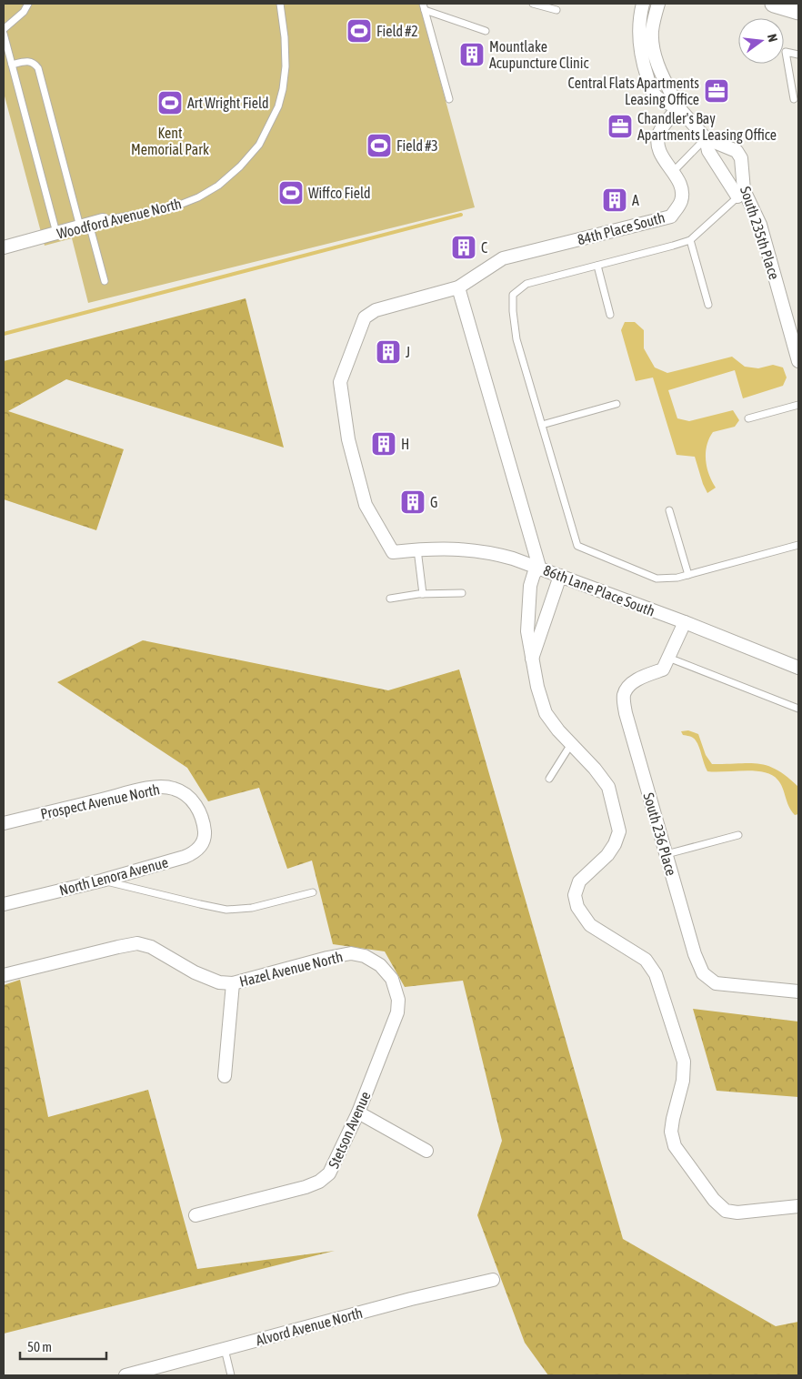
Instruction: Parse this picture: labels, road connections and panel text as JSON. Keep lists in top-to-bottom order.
{
  "streets": {
    "street": [
      "Woodford Avenue North",
      "84th Place South",
      "South 235th Place",
      "86th Lane Place South",
      "Prospect Avenue North",
      "South 236 Place",
      "North Lenora Avenue",
      "Hazel Avenue North",
      "Stetson Avenue",
      "Alvord Avenue North"
    ]
  },
  "crossings": [
    ["84th Place South", "South 235th Place"],
    ["84th Place South", "86th Lane Place South"],
    ["86th Lane Place South", "South 236 Place"],
    ["Prospect Avenue North", "North Lenora Avenue"],
    ["Hazel Avenue North", "Stetson Avenue"]
  ],
  "parks": ["Kent Memorial Park"],
  "places": {
    "sports": [
      "Field #2",
      "Art Wright Field",
      "Field #3",
      "Wiffco Field"
    ],
    "building": [
      "Mountlake Acupuncture Clinic",
      "A",
      "C",
      "J",
      "H",
      "G"
    ],
    "office": ["Central Flats Apartments Leasing Office", "Chandler's Bay Apartments Leasing Office"]
  },
  "scale_bar": "50 m",
  "north": "right"
}
